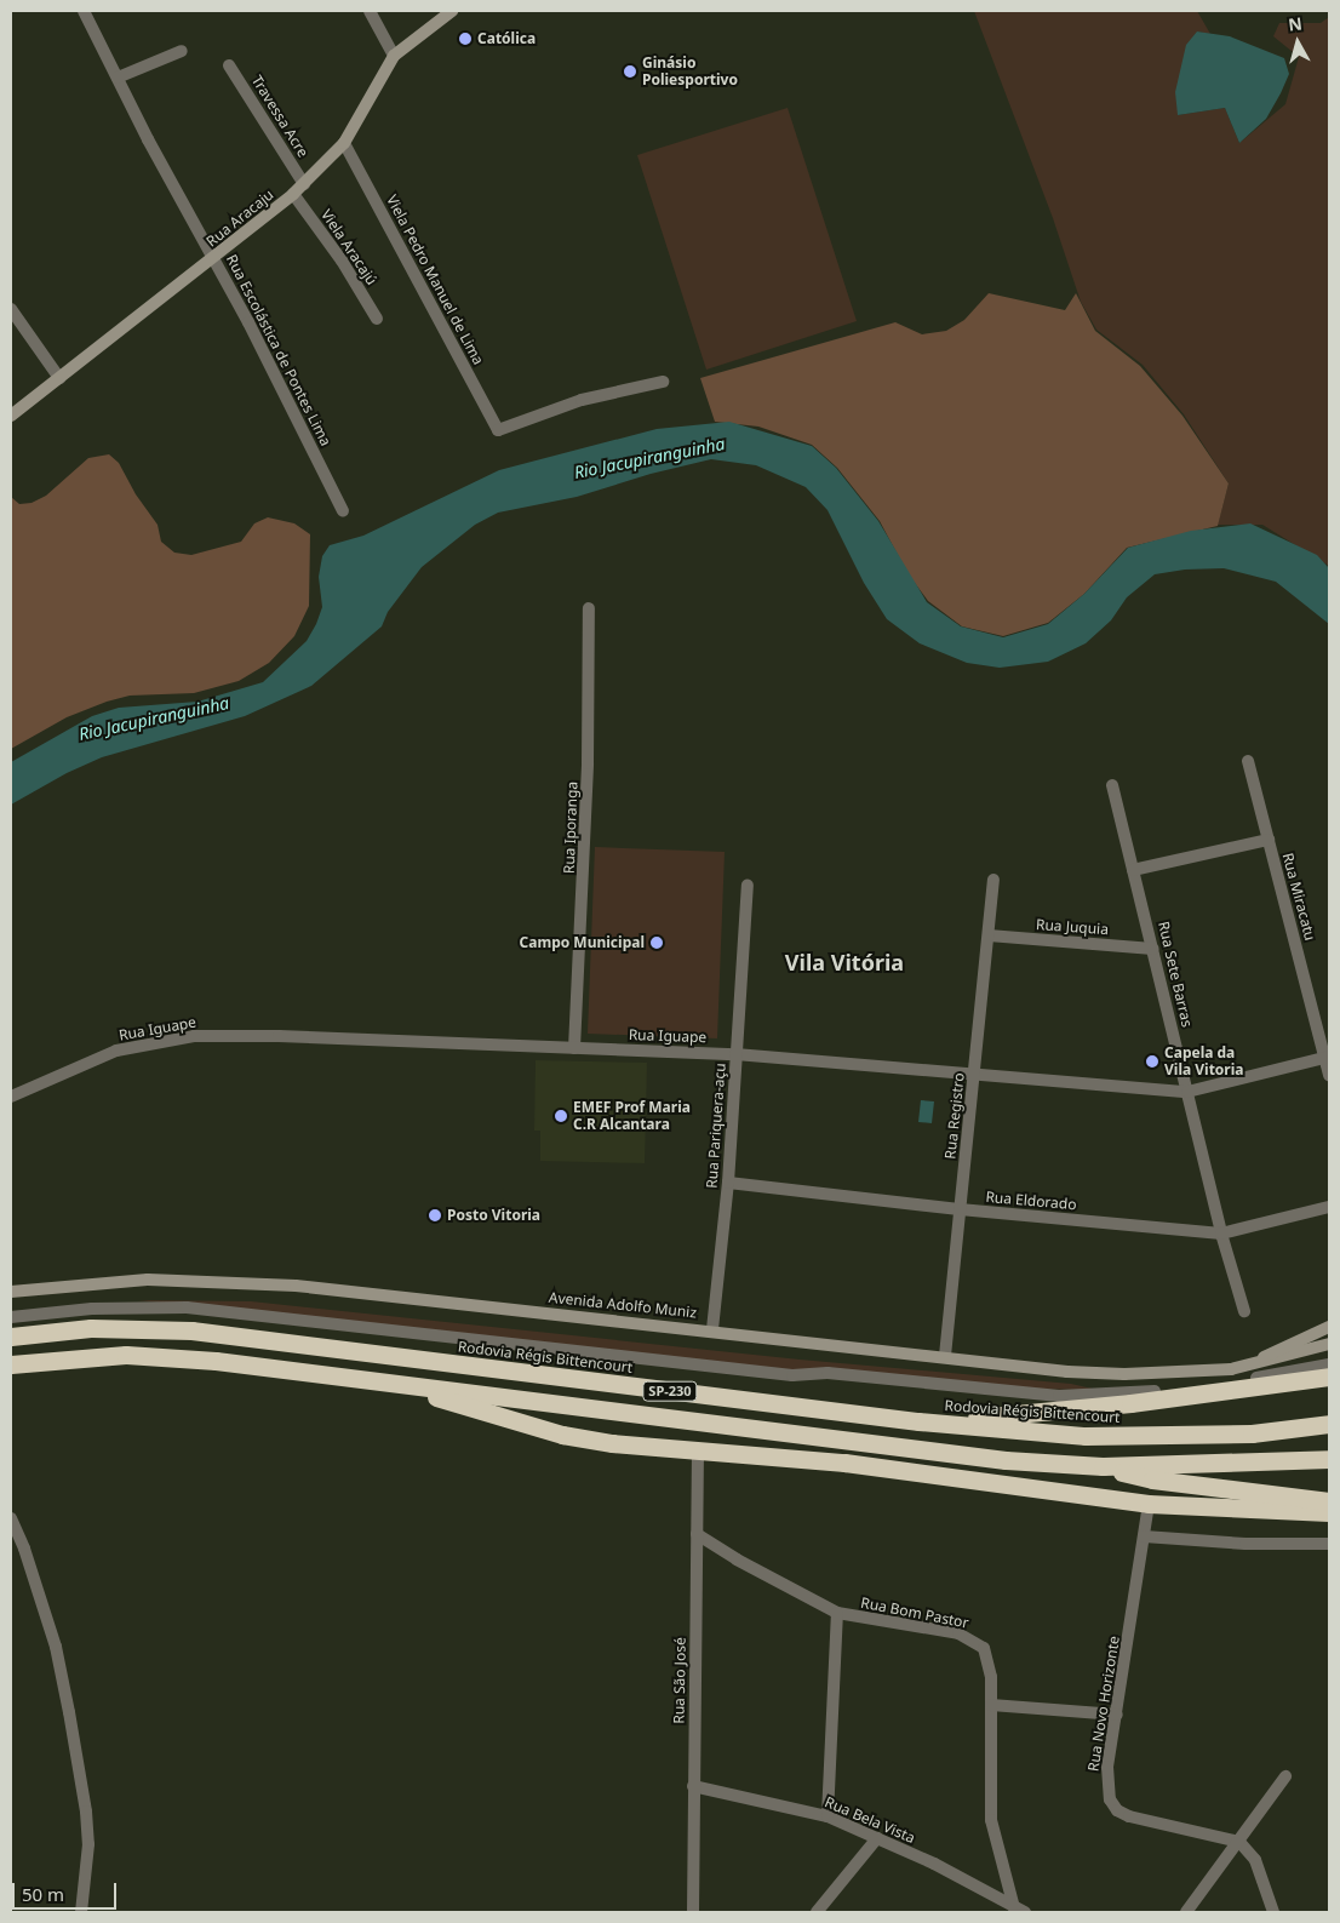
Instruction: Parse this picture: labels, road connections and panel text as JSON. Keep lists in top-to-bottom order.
{
  "streets": {
    "highway": ["Rodovia Régis Bittencourt", "SP-230"],
    "street": [
      "Travessa Acre",
      "Rua Aracaju",
      "Viela Aracajú",
      "Viela Pedro Manuel de Lima",
      "Rua Escolástica de Pontes Lima",
      "Rua Iporanga",
      "Rua Miracatu",
      "Rua Juquia",
      "Rua Sete Barras",
      "Rua Iguape",
      "Rua Registro",
      "Rua Pariquera-açu",
      "Rua Eldorado",
      "Avenida Adolfo Muniz",
      "Rua Bom Pastor",
      "Rua São José",
      "Rua Novo Horizonte",
      "Rua Bela Vista"
    ]
  },
  "crossings": [
    ["Travessa Acre", "Rua Aracaju"],
    ["Rua Aracaju", "Viela Aracajú"],
    ["Rua Aracaju", "Viela Pedro Manuel de Lima"],
    ["Rua Aracaju", "Rua Escolástica de Pontes Lima"],
    ["Rua Iporanga", "Rua Iguape"],
    ["Rua Miracatu", "Rua Iguape"],
    ["Rua Juquia", "Rua Sete Barras"],
    ["Rua Juquia", "Rua Registro"],
    ["Rua Sete Barras", "Rua Iguape"],
    ["Rua Sete Barras", "Rua Eldorado"],
    ["Rua Iguape", "Rua Registro"],
    ["Rua Iguape", "Rua Pariquera-açu"],
    ["Rua Registro", "Rua Eldorado"],
    ["Rua Registro", "Avenida Adolfo Muniz"],
    ["Rua Pariquera-açu", "Rua Eldorado"],
    ["Rua Pariquera-açu", "Avenida Adolfo Muniz"],
    ["Rua Bom Pastor", "Rua São José"],
    ["Rua Bom Pastor", "Rua Bela Vista"],
    ["Rua São José", "Rua Bela Vista"]
  ],
  "districts": ["Vila Vitória"],
  "water": ["Rio Jacupiranguinha"],
  "places": [
    "Católica",
    "Ginásio Poliesportivo",
    "Campo Municipal",
    "Capela da Vila Vitoria",
    "EMEF Prof Maria C.R Alcantara",
    "Posto Vitoria"
  ],
  "scale_bar": "50 m",
  "north": "top"
}
